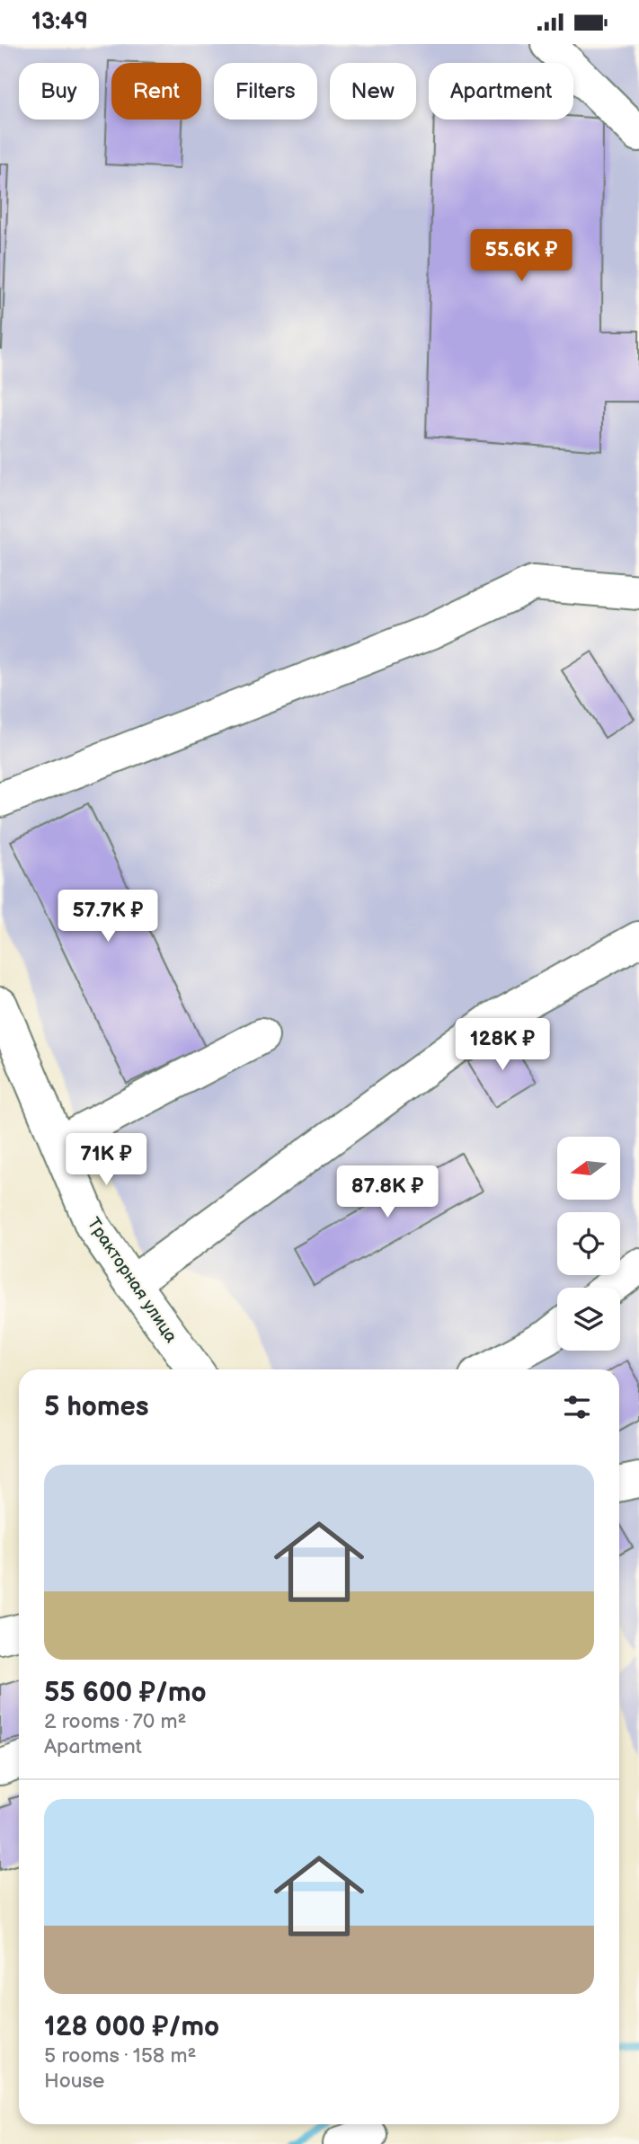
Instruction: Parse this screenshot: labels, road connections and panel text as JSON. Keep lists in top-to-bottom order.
{
  "streets": {
    "street": ["Тракторная улица"]
  },
  "north": "left",
  "page": {
    "status": "13:49",
    "chip": [
      "Buy",
      "Rent",
      "Filters",
      "New",
      "Apartment"
    ],
    "price": [
      "55.6K ₽",
      "57.7K ₽",
      "128K ₽",
      "71K ₽",
      "87.8K ₽"
    ],
    "heading": "5 homes",
    "list": [
      {
        "name": "55 600 ₽/mo",
        "note": "2 rooms · 70 m² · Apartment"
      },
      {
        "name": "128 000 ₽/mo",
        "note": "5 rooms · 158 m² · House"
      }
    ]
  }
}
